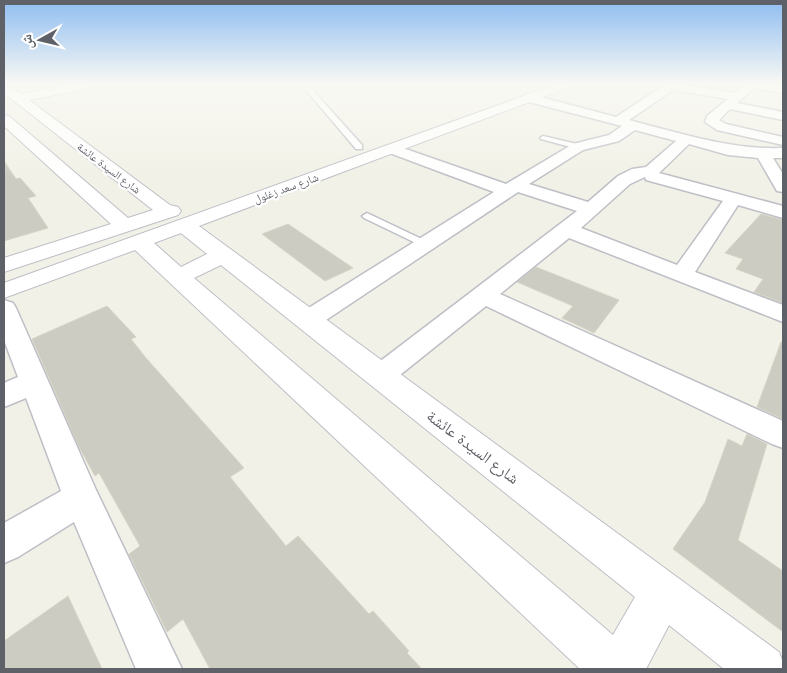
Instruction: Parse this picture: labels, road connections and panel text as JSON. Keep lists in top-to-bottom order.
{
  "streets": {
    "street": ["شارع السيدة عائشة", "شارع سعد زغلول"]
  },
  "crossings": [
    ["شارع السيدة عائشة", "شارع سعد زغلول"]
  ],
  "north": "left"
}
